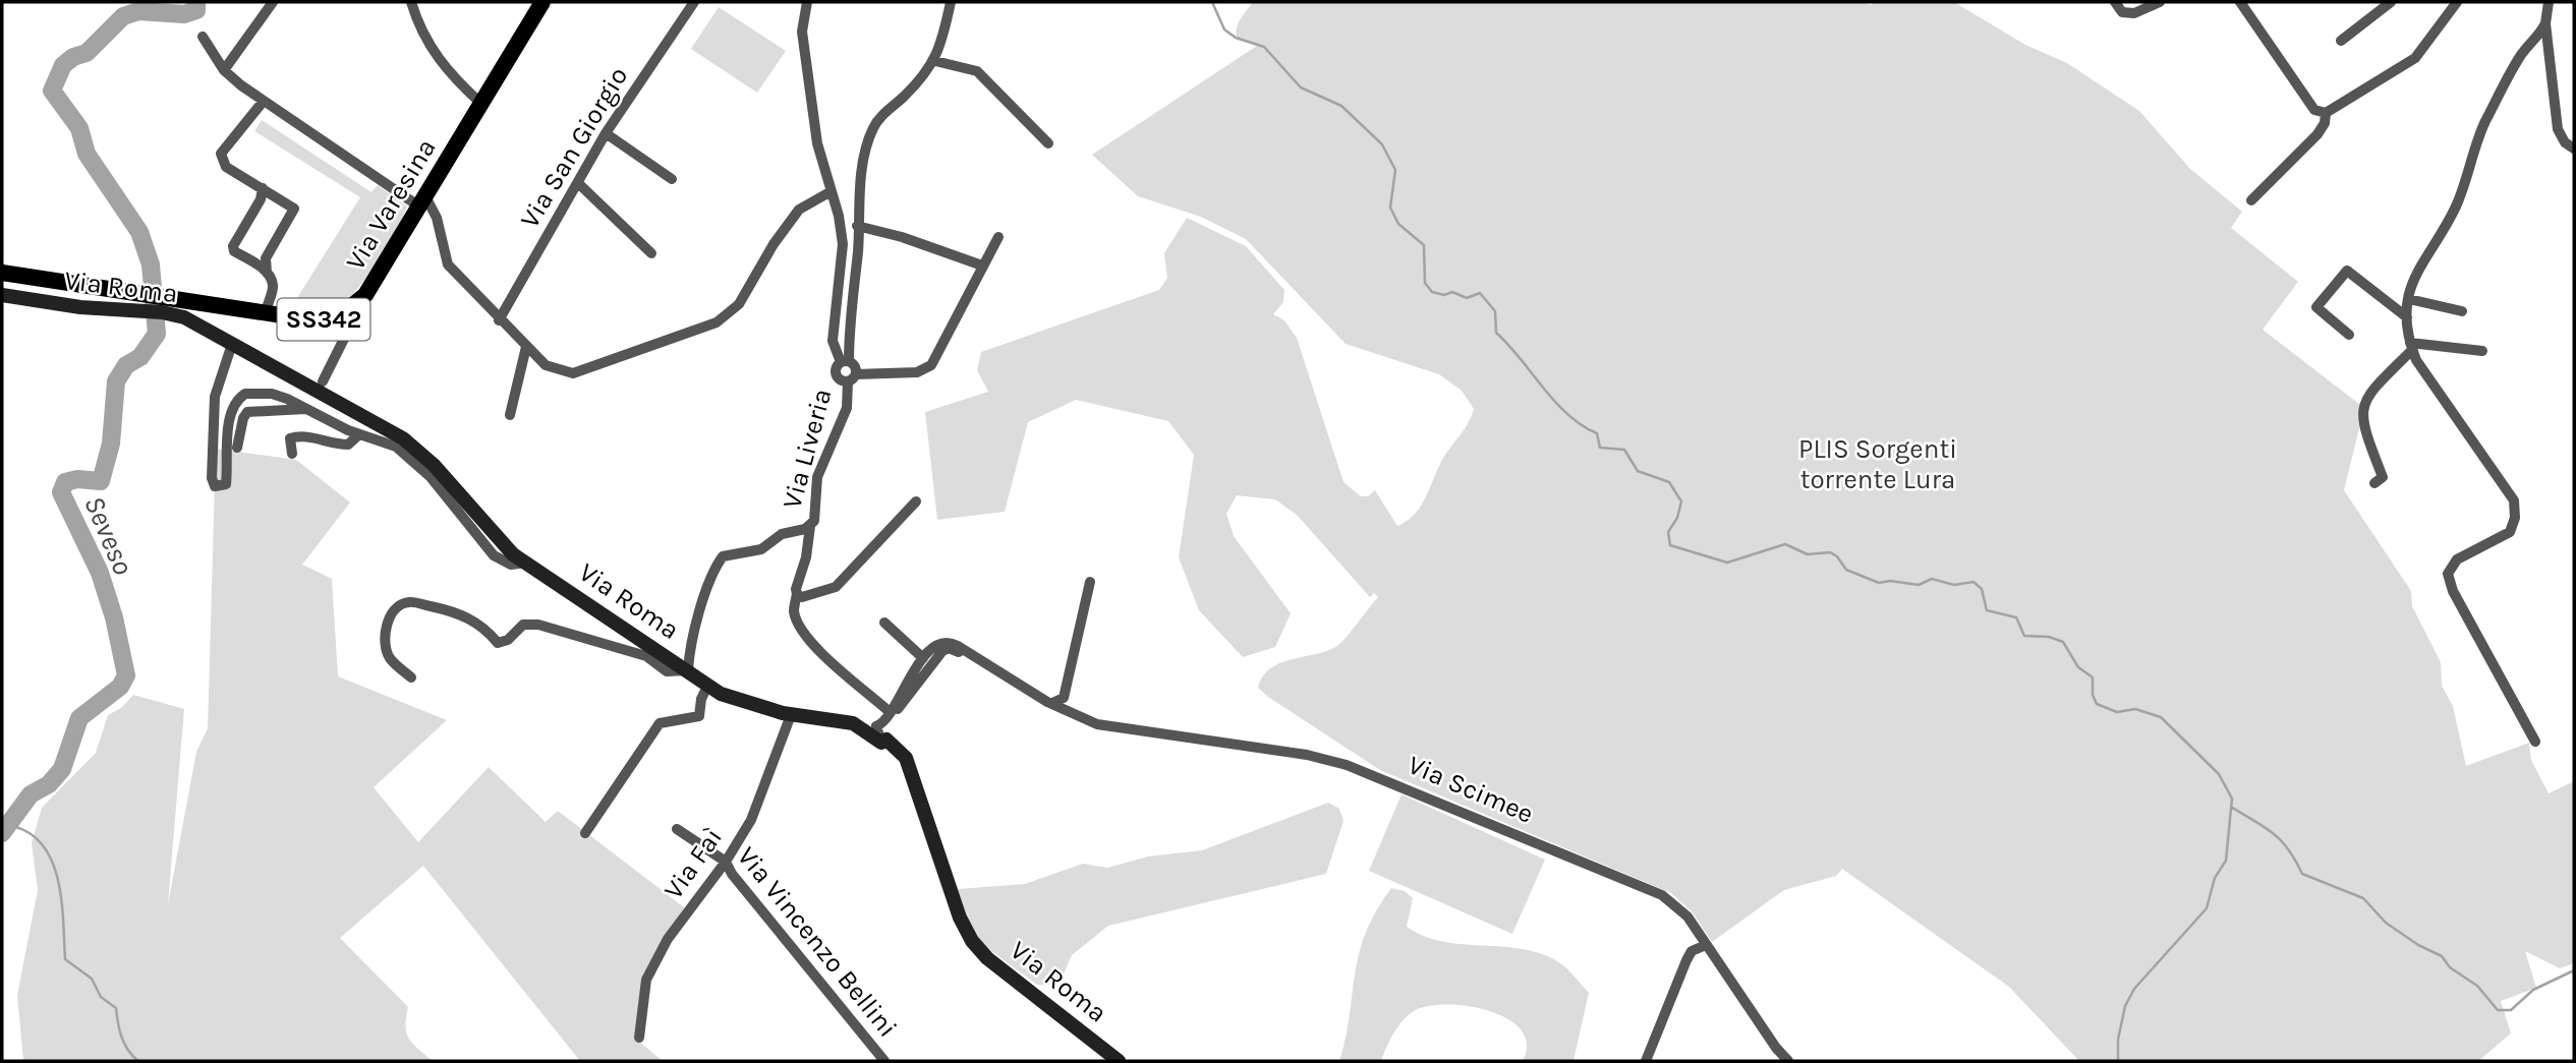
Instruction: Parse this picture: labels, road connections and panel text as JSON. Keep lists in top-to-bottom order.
{
  "streets": {
    "main road": ["Via Varesina", "SS342"],
    "street": [
      "Via San Giorgio",
      "Via Roma",
      "Via Liveria",
      "Via Scimee",
      "Via Faì",
      "Via Vincenzo Bellini"
    ]
  },
  "crossings": [
    ["Via Varesina", "SS342"],
    ["Via Roma", "SS342"],
    ["Via Roma", "Via Liveria"],
    ["Via Roma", "Via Faì"],
    ["Via Faì", "Via Vincenzo Bellini"]
  ],
  "water": ["Seveso"],
  "parks": ["PLIS Sorgenti torrente Lura"]
}
